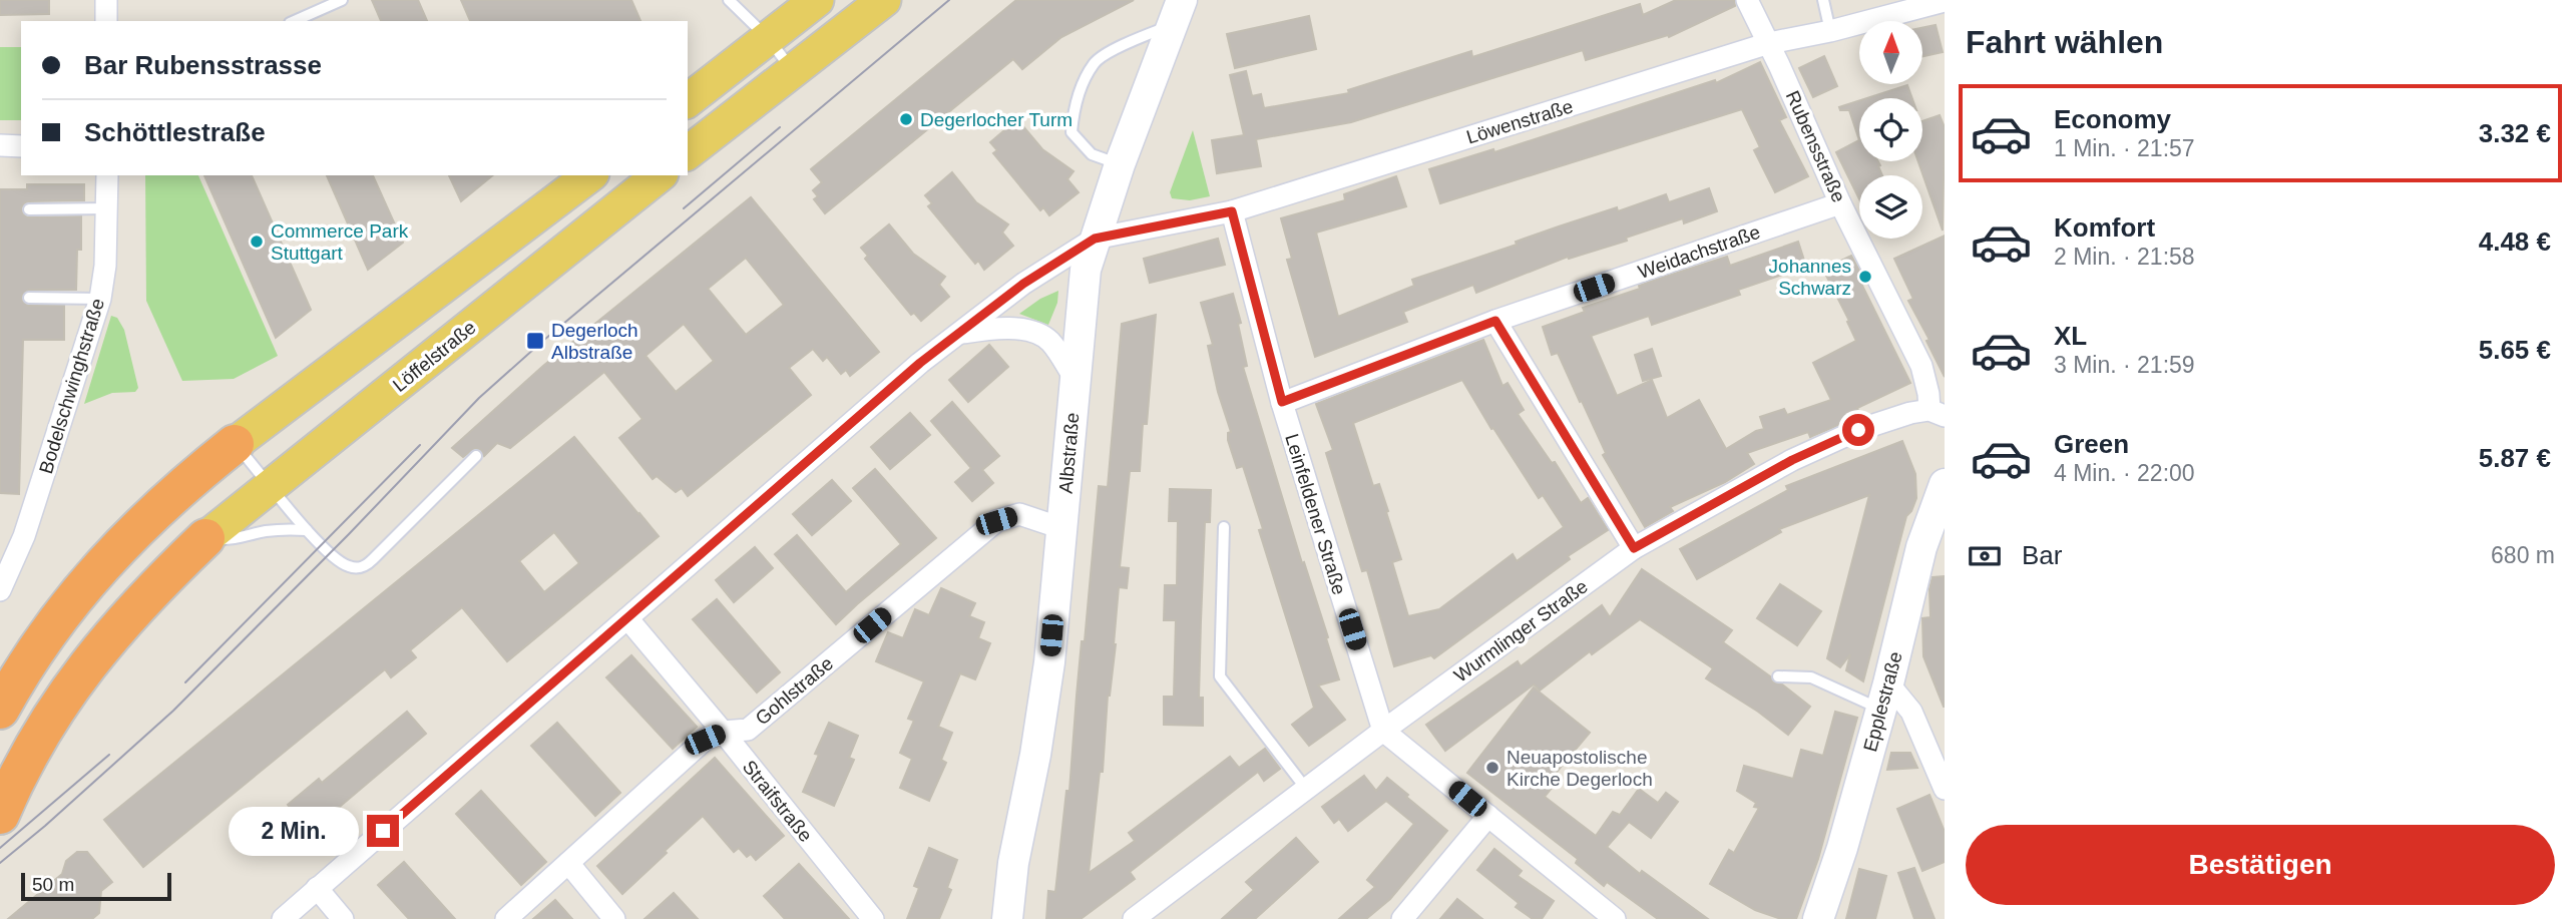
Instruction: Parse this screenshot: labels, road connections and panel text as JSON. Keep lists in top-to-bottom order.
{
  "streets": {
    "main road": ["Löffelstraße"],
    "street": [
      "Löwenstraße",
      "Rubensstraße",
      "Weidachstraße",
      "Bodelschwinghstraße",
      "Albstraße",
      "Leinfeldener Straße",
      "Wurmlinger Straße",
      "Gohlstraße",
      "Epplestraße",
      "Straifstraße"
    ]
  },
  "crossings": [
    ["Löwenstraße", "Rubensstraße"],
    ["Löwenstraße", "Albstraße"],
    ["Löwenstraße", "Leinfeldener Straße"],
    ["Rubensstraße", "Weidachstraße"],
    ["Rubensstraße", "Wurmlinger Straße"],
    ["Weidachstraße", "Leinfeldener Straße"],
    ["Albstraße", "Gohlstraße"],
    ["Leinfeldener Straße", "Wurmlinger Straße"],
    ["Gohlstraße", "Straifstraße"]
  ],
  "places": {
    "other": [
      "Degerlocher Turm",
      "Commerce Park Stuttgart",
      "Johannes Schwarz",
      "Neuapostolische Kirche Degerloch"
    ],
    "transit": ["Degerloch Albstraße"]
  },
  "scale_bar": "50 m",
  "north": "top",
  "page": {
    "heading": "Fahrt wählen",
    "banner": ["Bar Rubensstrasse", "Schöttlestraße"],
    "list": [
      {
        "name": "Economy",
        "note": "1 Min. · 21:57",
        "value": "3.32 €"
      },
      {
        "name": "Komfort",
        "note": "2 Min. · 21:58",
        "value": "4.48 €"
      },
      {
        "name": "XL",
        "note": "3 Min. · 21:59",
        "value": "5.65 €"
      },
      {
        "name": "Green",
        "note": "4 Min. · 22:00",
        "value": "5.87 €"
      }
    ],
    "pay": ["Bar", "680 m"],
    "bubble": "2 Min.",
    "buttons": "Bestätigen",
    "scale": "50 m"
  }
}
